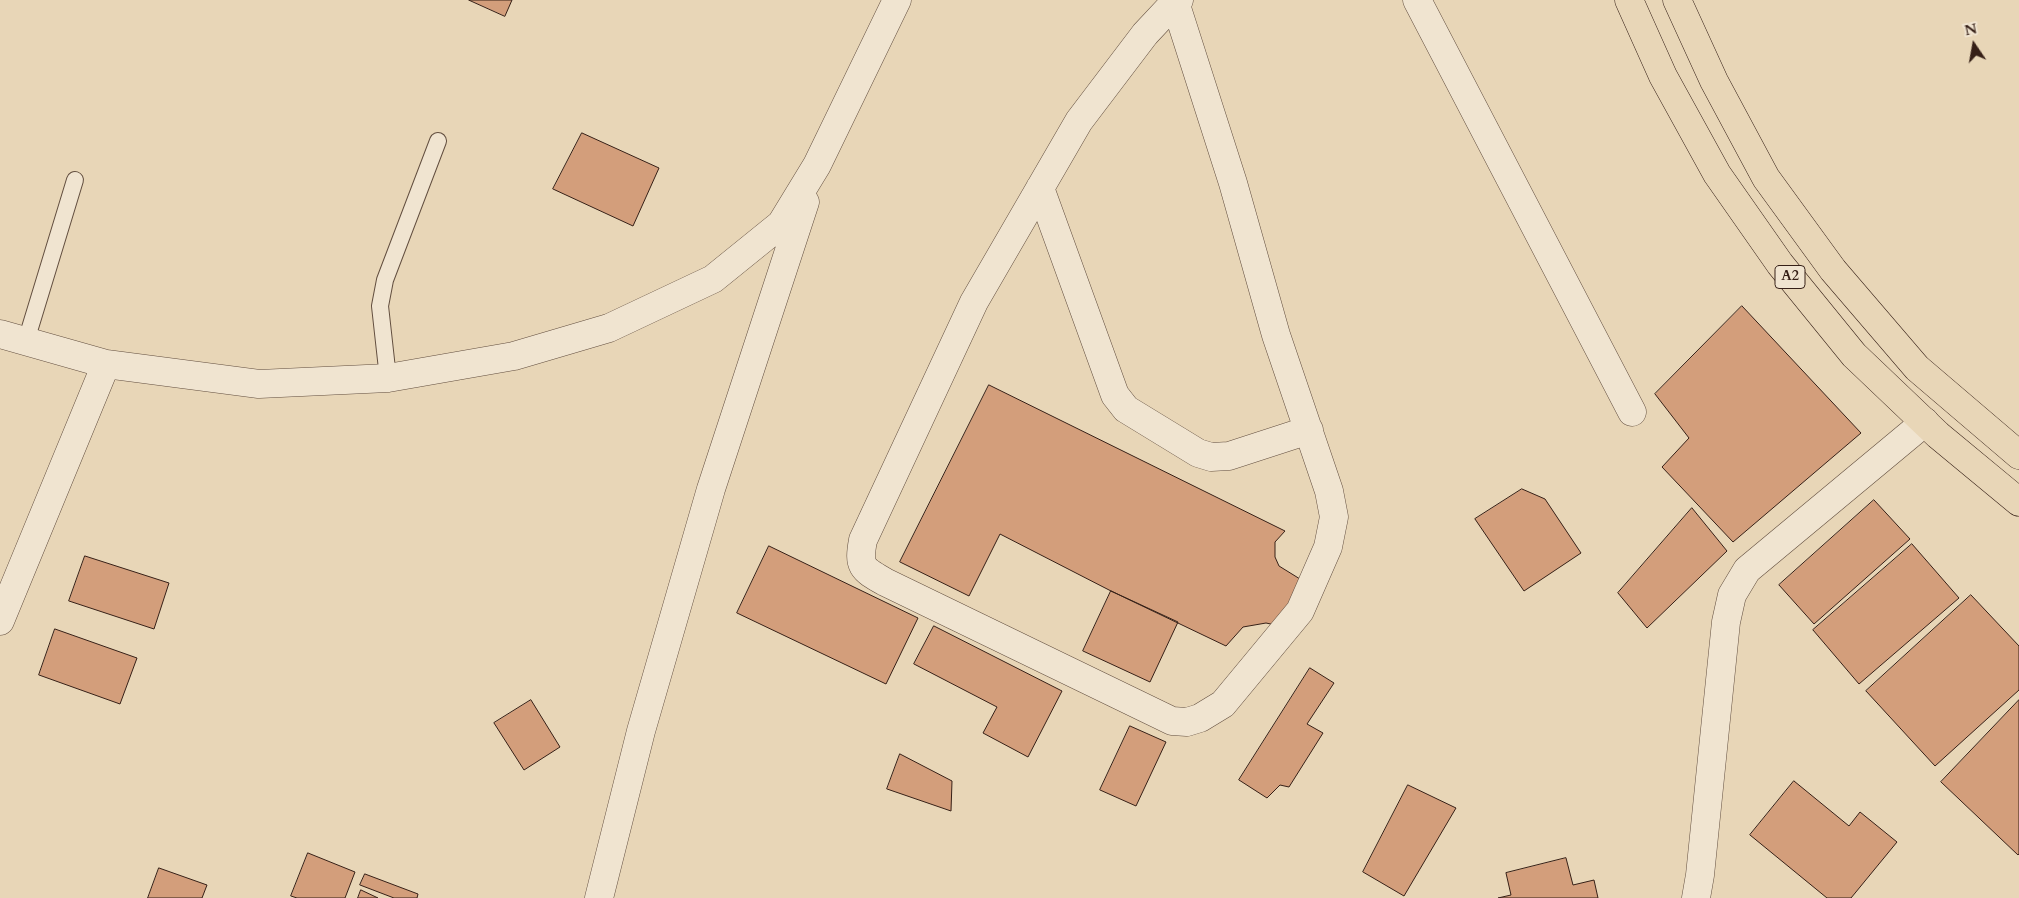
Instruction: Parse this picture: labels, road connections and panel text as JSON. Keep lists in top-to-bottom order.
{
  "streets": {
    "highway": ["A2"]
  },
  "north": "top"
}
